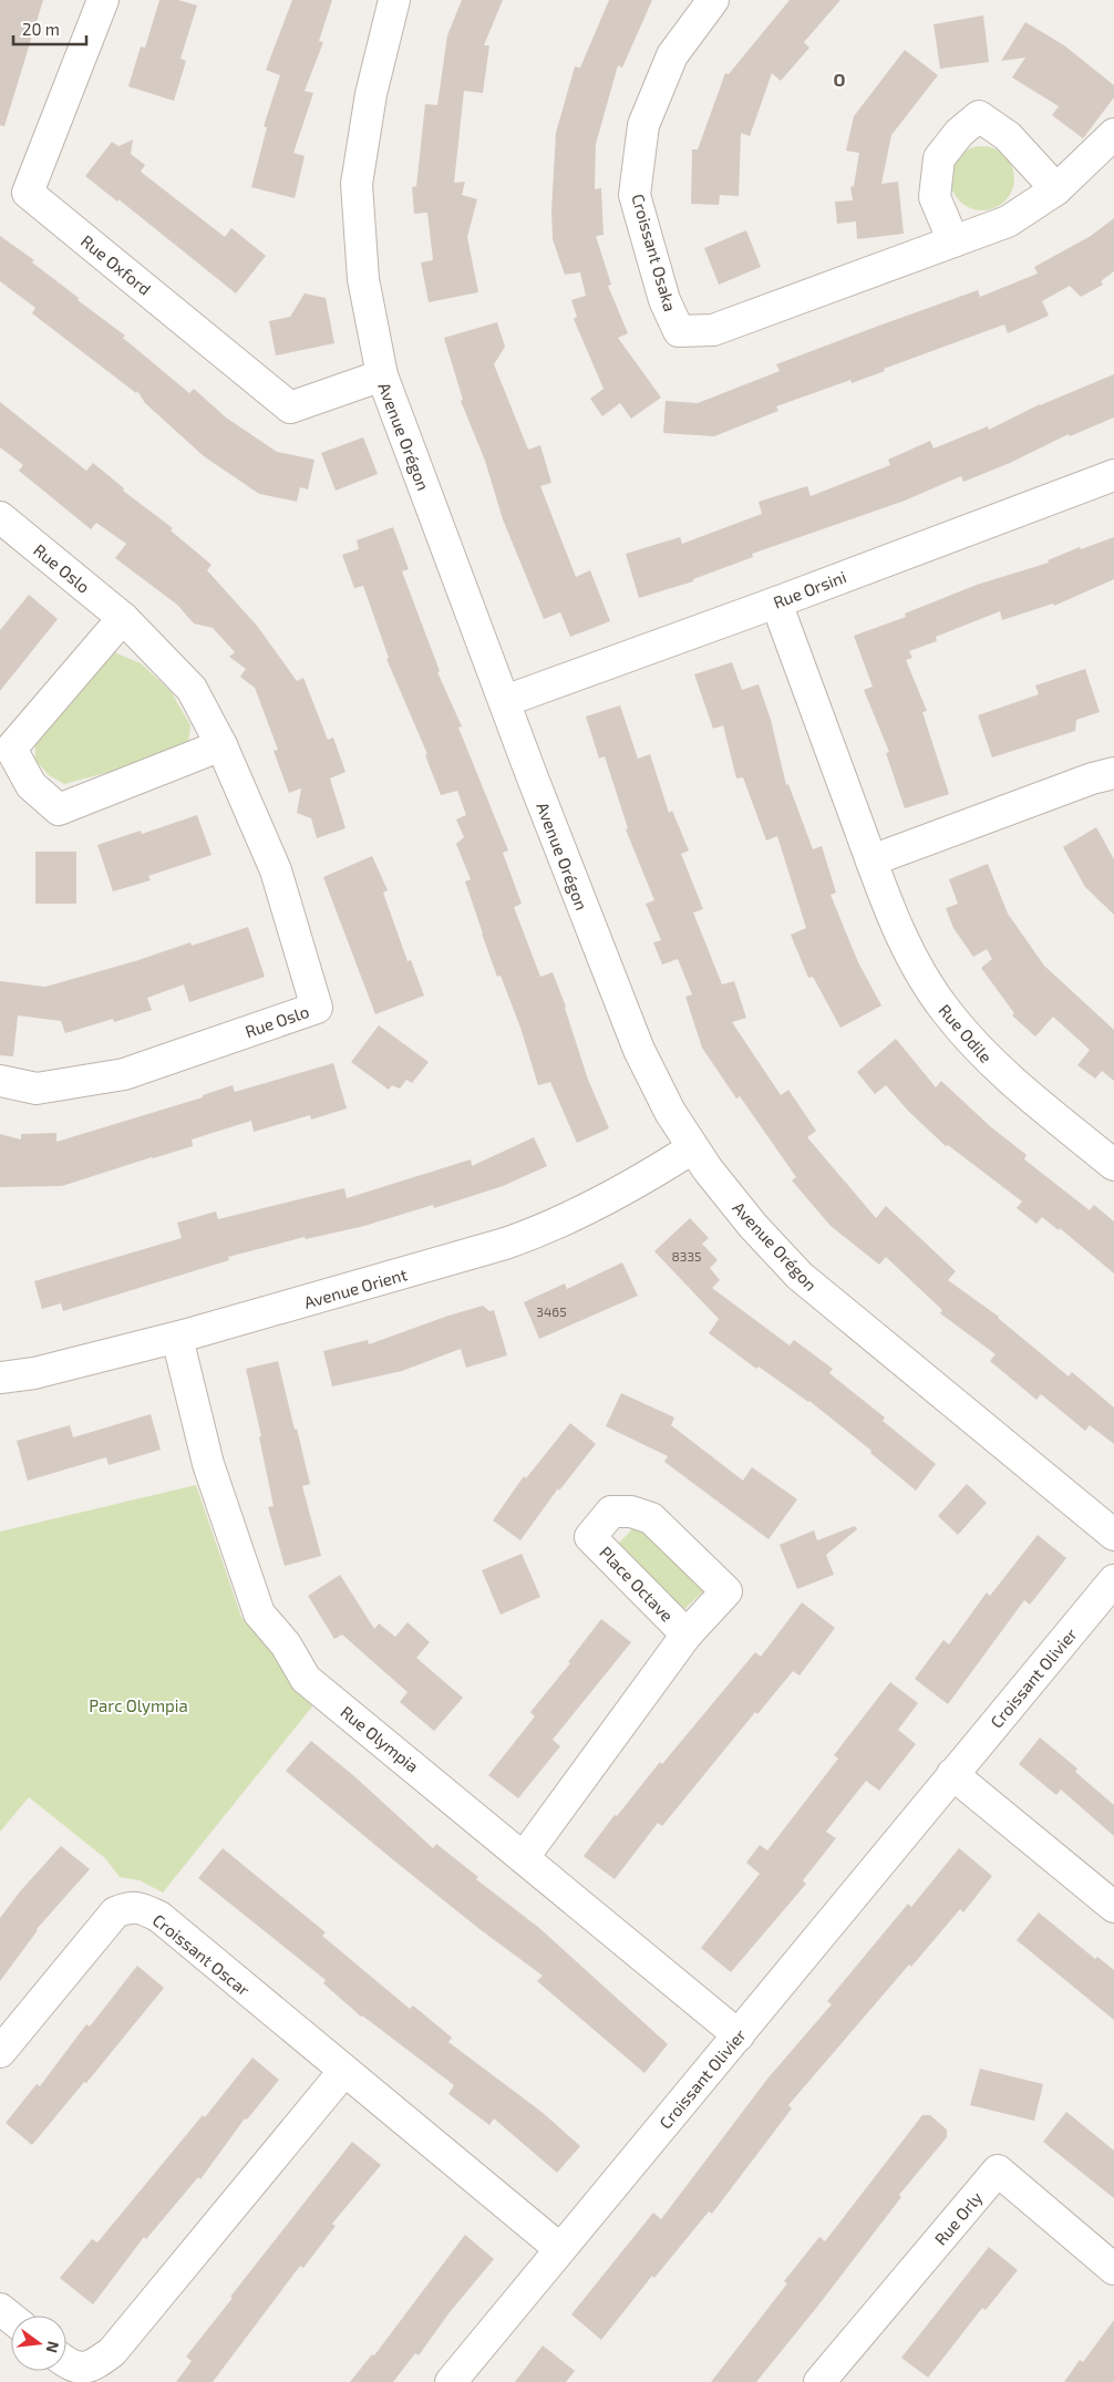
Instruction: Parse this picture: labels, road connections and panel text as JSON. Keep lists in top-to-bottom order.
{
  "streets": {
    "street": [
      "Croissant Osaka",
      "Rue Oxford",
      "Avenue Orégon",
      "Rue Oslo",
      "Rue Orsini",
      "Rue Odile",
      "Avenue Orient",
      "Place Octave",
      "Croissant Olivier",
      "Rue Olympia",
      "Croissant Oscar",
      "Rue Orly"
    ]
  },
  "crossings": [
    ["Rue Oxford", "Avenue Orégon"],
    ["Avenue Orégon", "Rue Orsini"],
    ["Avenue Orégon", "Avenue Orient"],
    ["Rue Orsini", "Rue Odile"],
    ["Avenue Orient", "Rue Olympia"],
    ["Place Octave", "Rue Olympia"],
    ["Croissant Olivier", "Rue Olympia"],
    ["Croissant Olivier", "Croissant Oscar"]
  ],
  "districts": ["O"],
  "parks": ["Parc Olympia"],
  "house_numbers": ["8335", "3465"],
  "scale_bar": "20 m",
  "north": "right"
}
